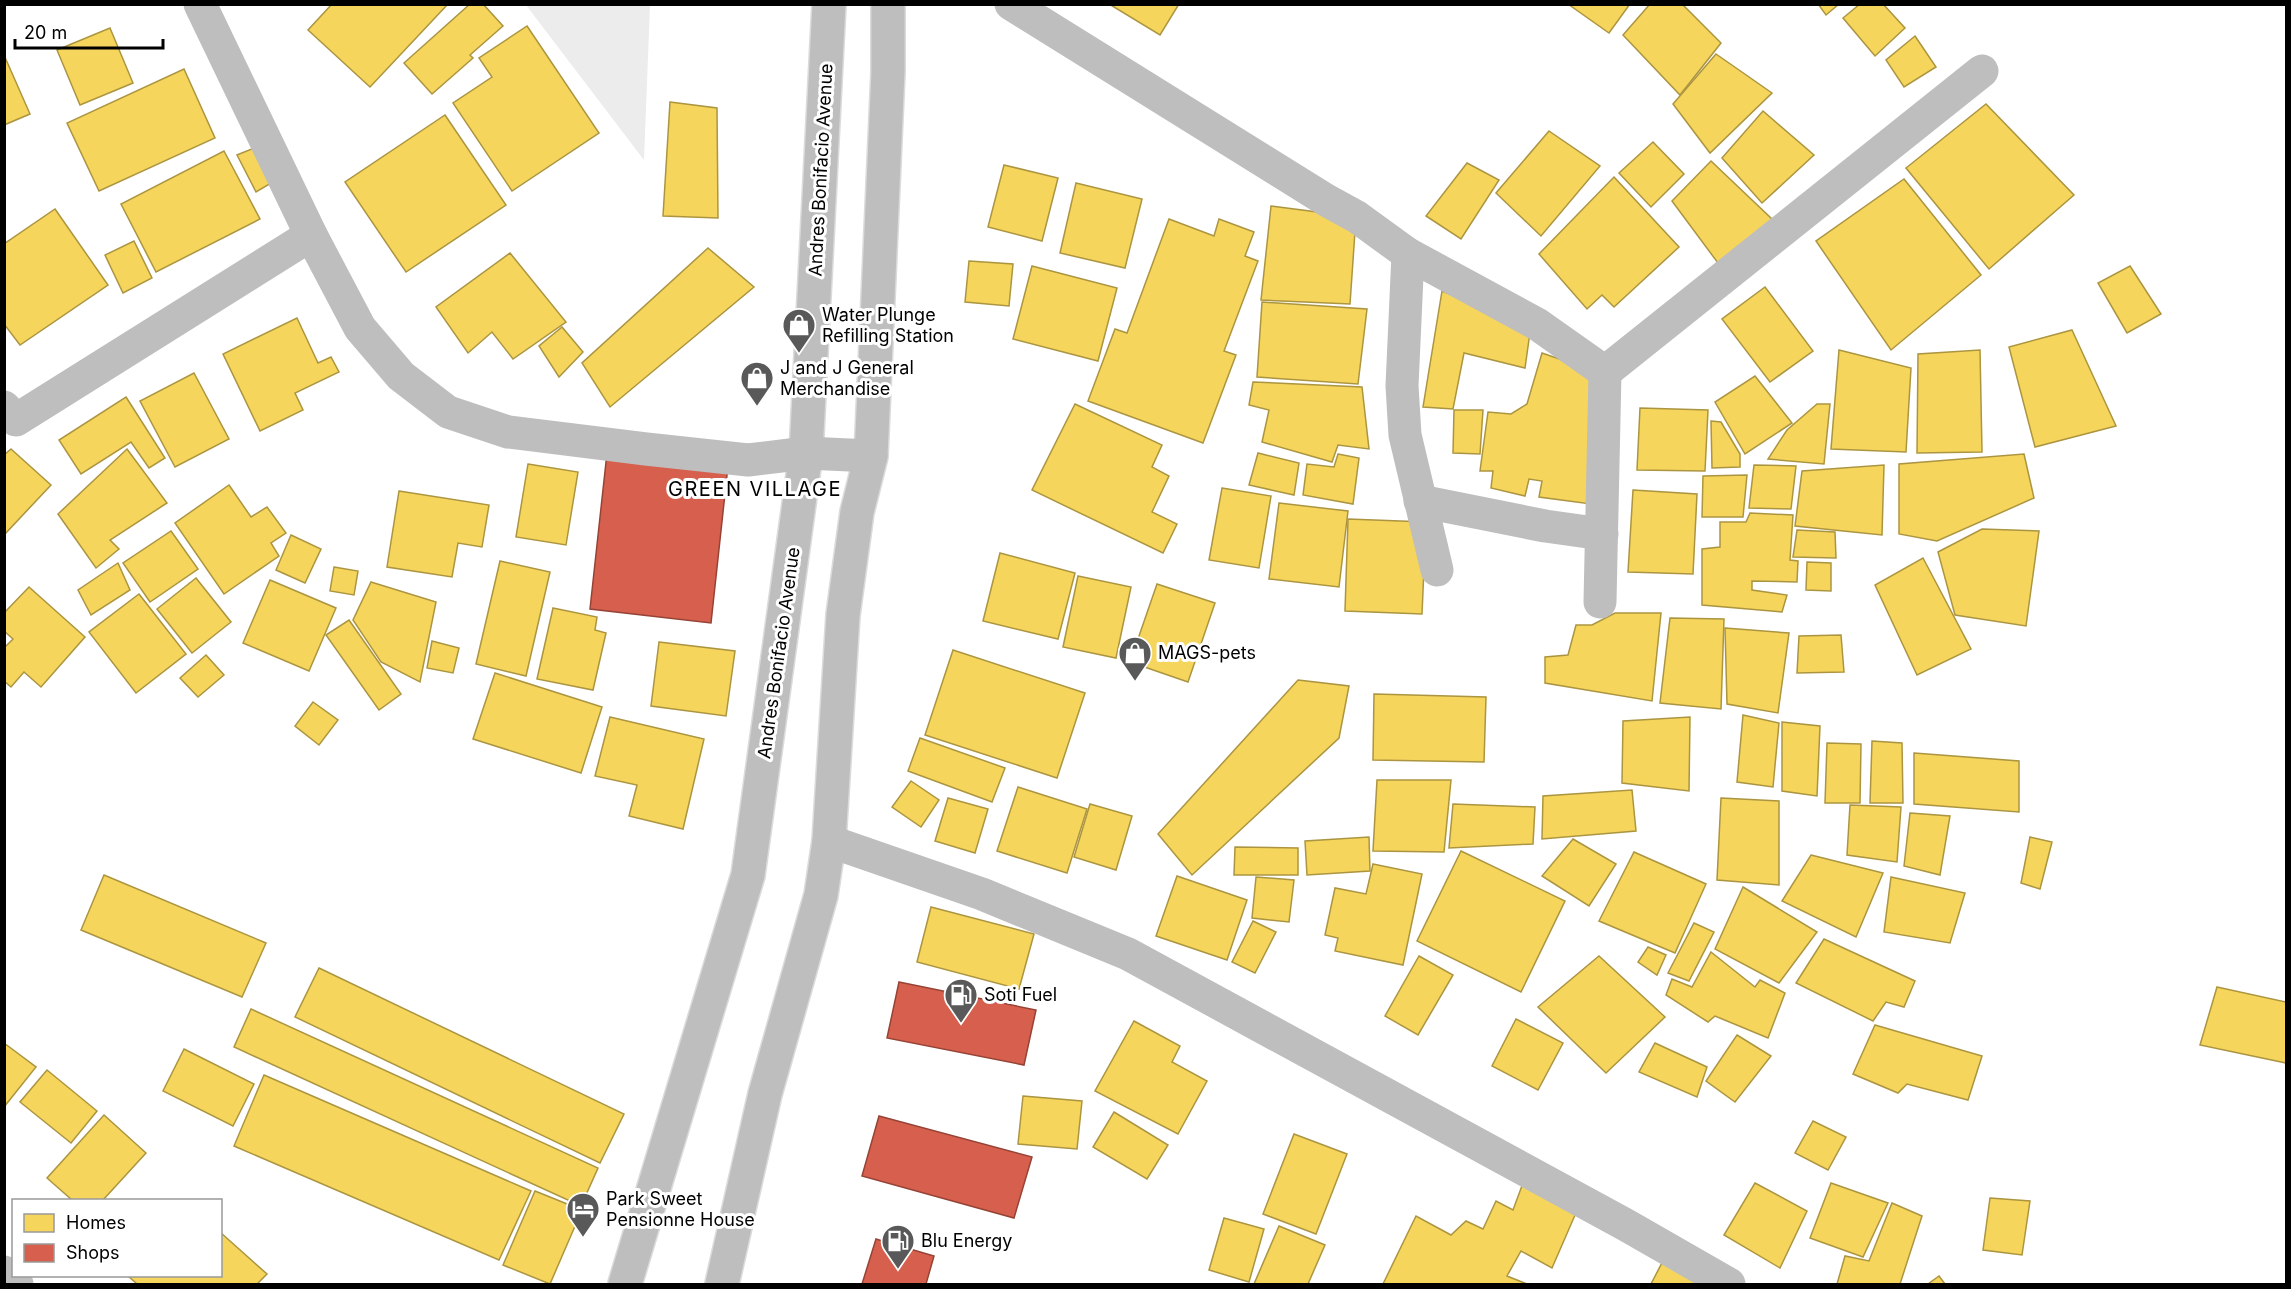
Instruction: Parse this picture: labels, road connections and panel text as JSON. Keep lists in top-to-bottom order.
{
  "streets": {
    "main road": ["Andres Bonifacio Avenue"]
  },
  "districts": ["GREEN VILLAGE"],
  "places": {
    "shop": ["Water Plunge Refilling Station", "J and J General Merchandise", "MAGS-pets"],
    "fuel station": ["Soti Fuel", "Blu Energy"],
    "hotel": ["Park Sweet Pensionne House"]
  },
  "legend": ["Homes", "Shops"],
  "scale_bar": "20 m"
}
